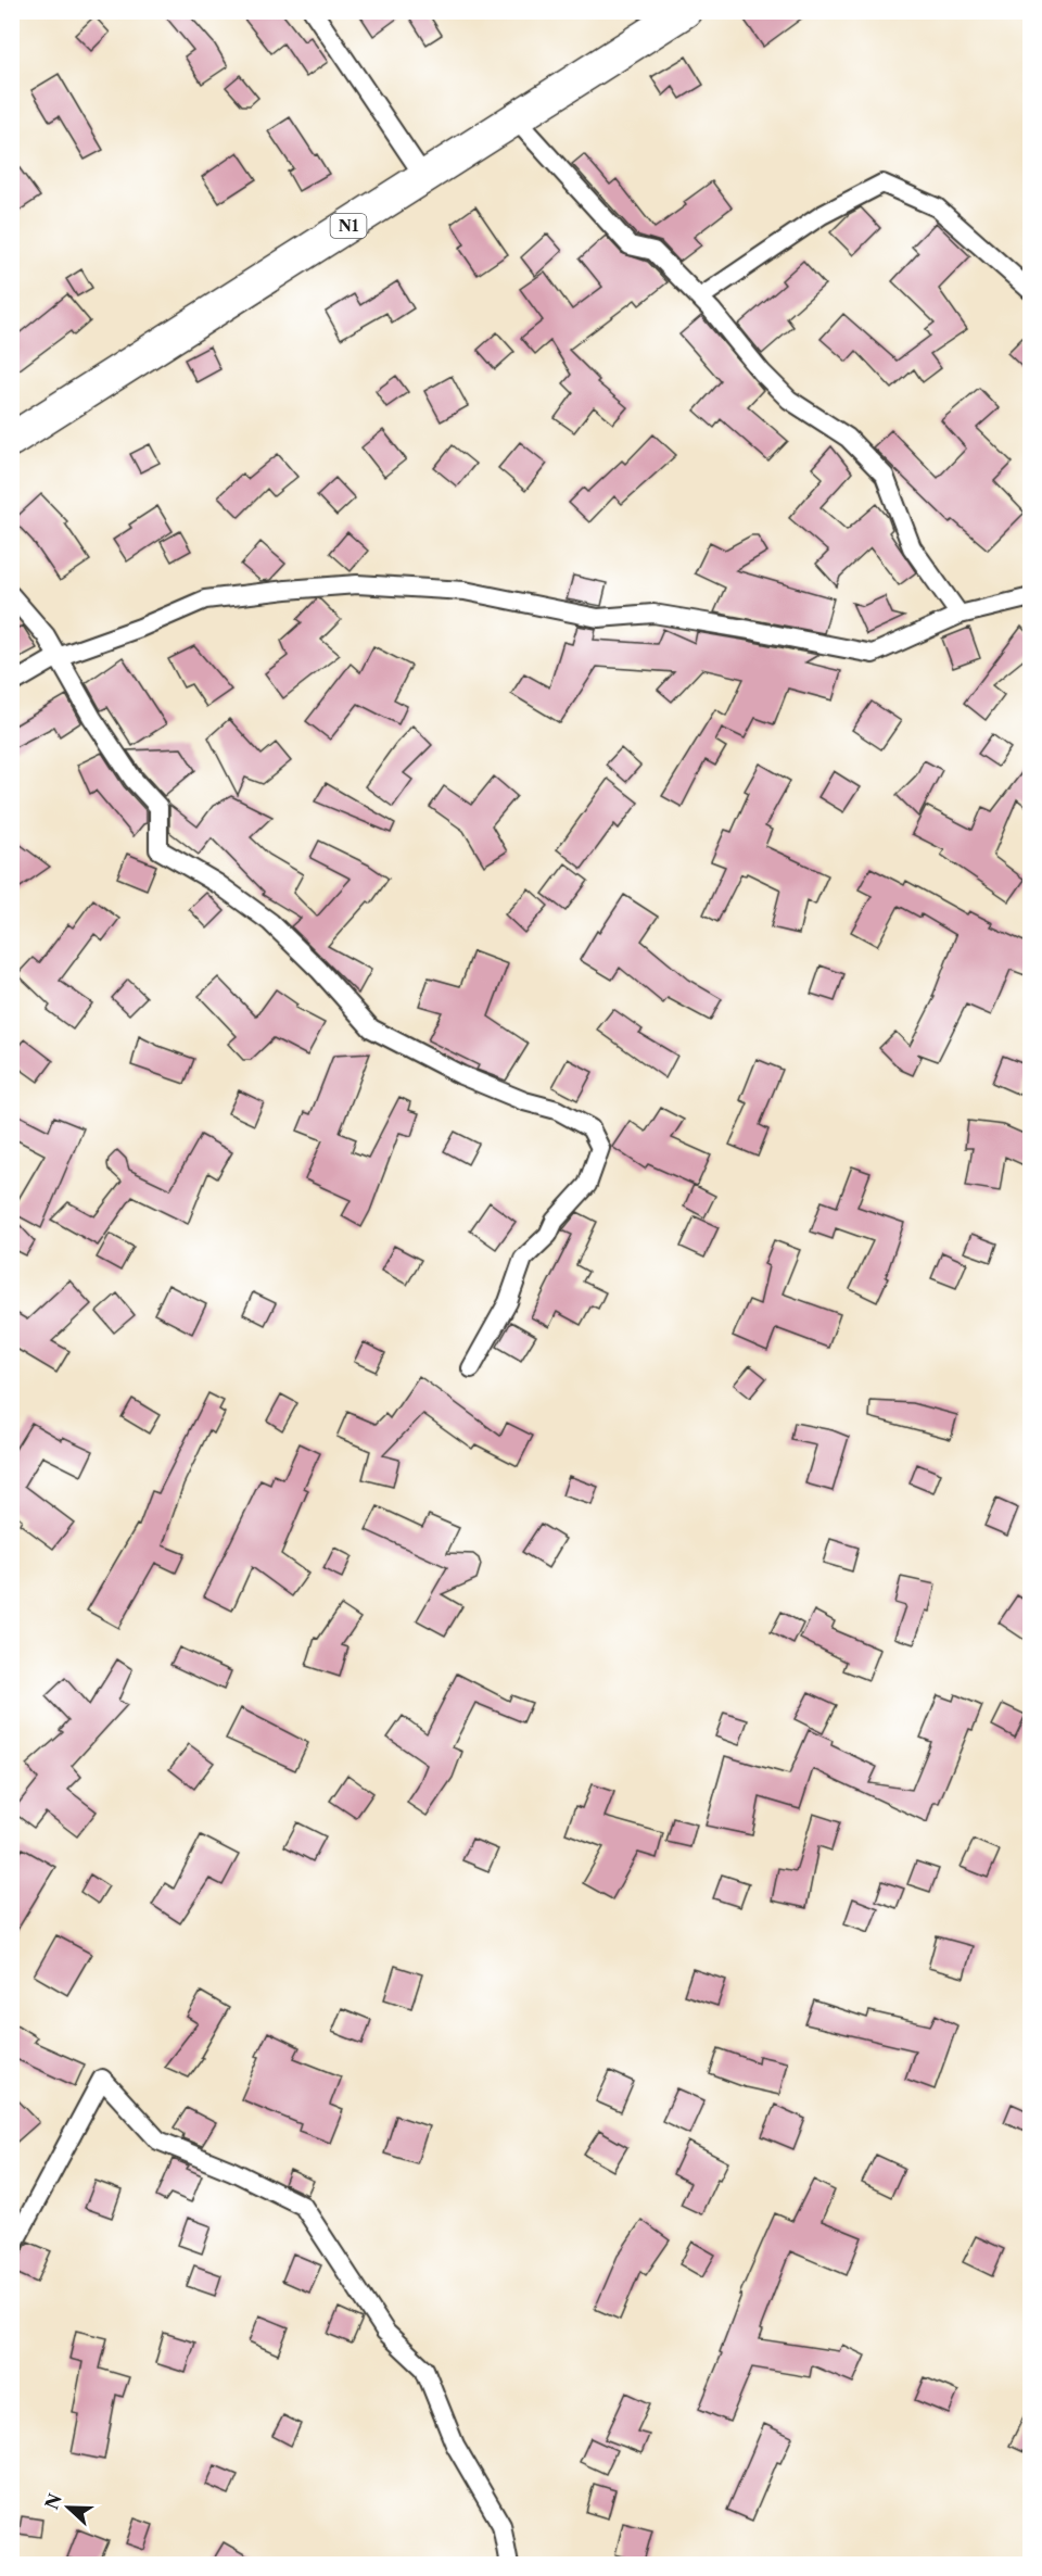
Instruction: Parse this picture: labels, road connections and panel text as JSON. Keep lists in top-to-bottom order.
{
  "streets": {
    "highway": ["N1"]
  },
  "north": "left"
}
